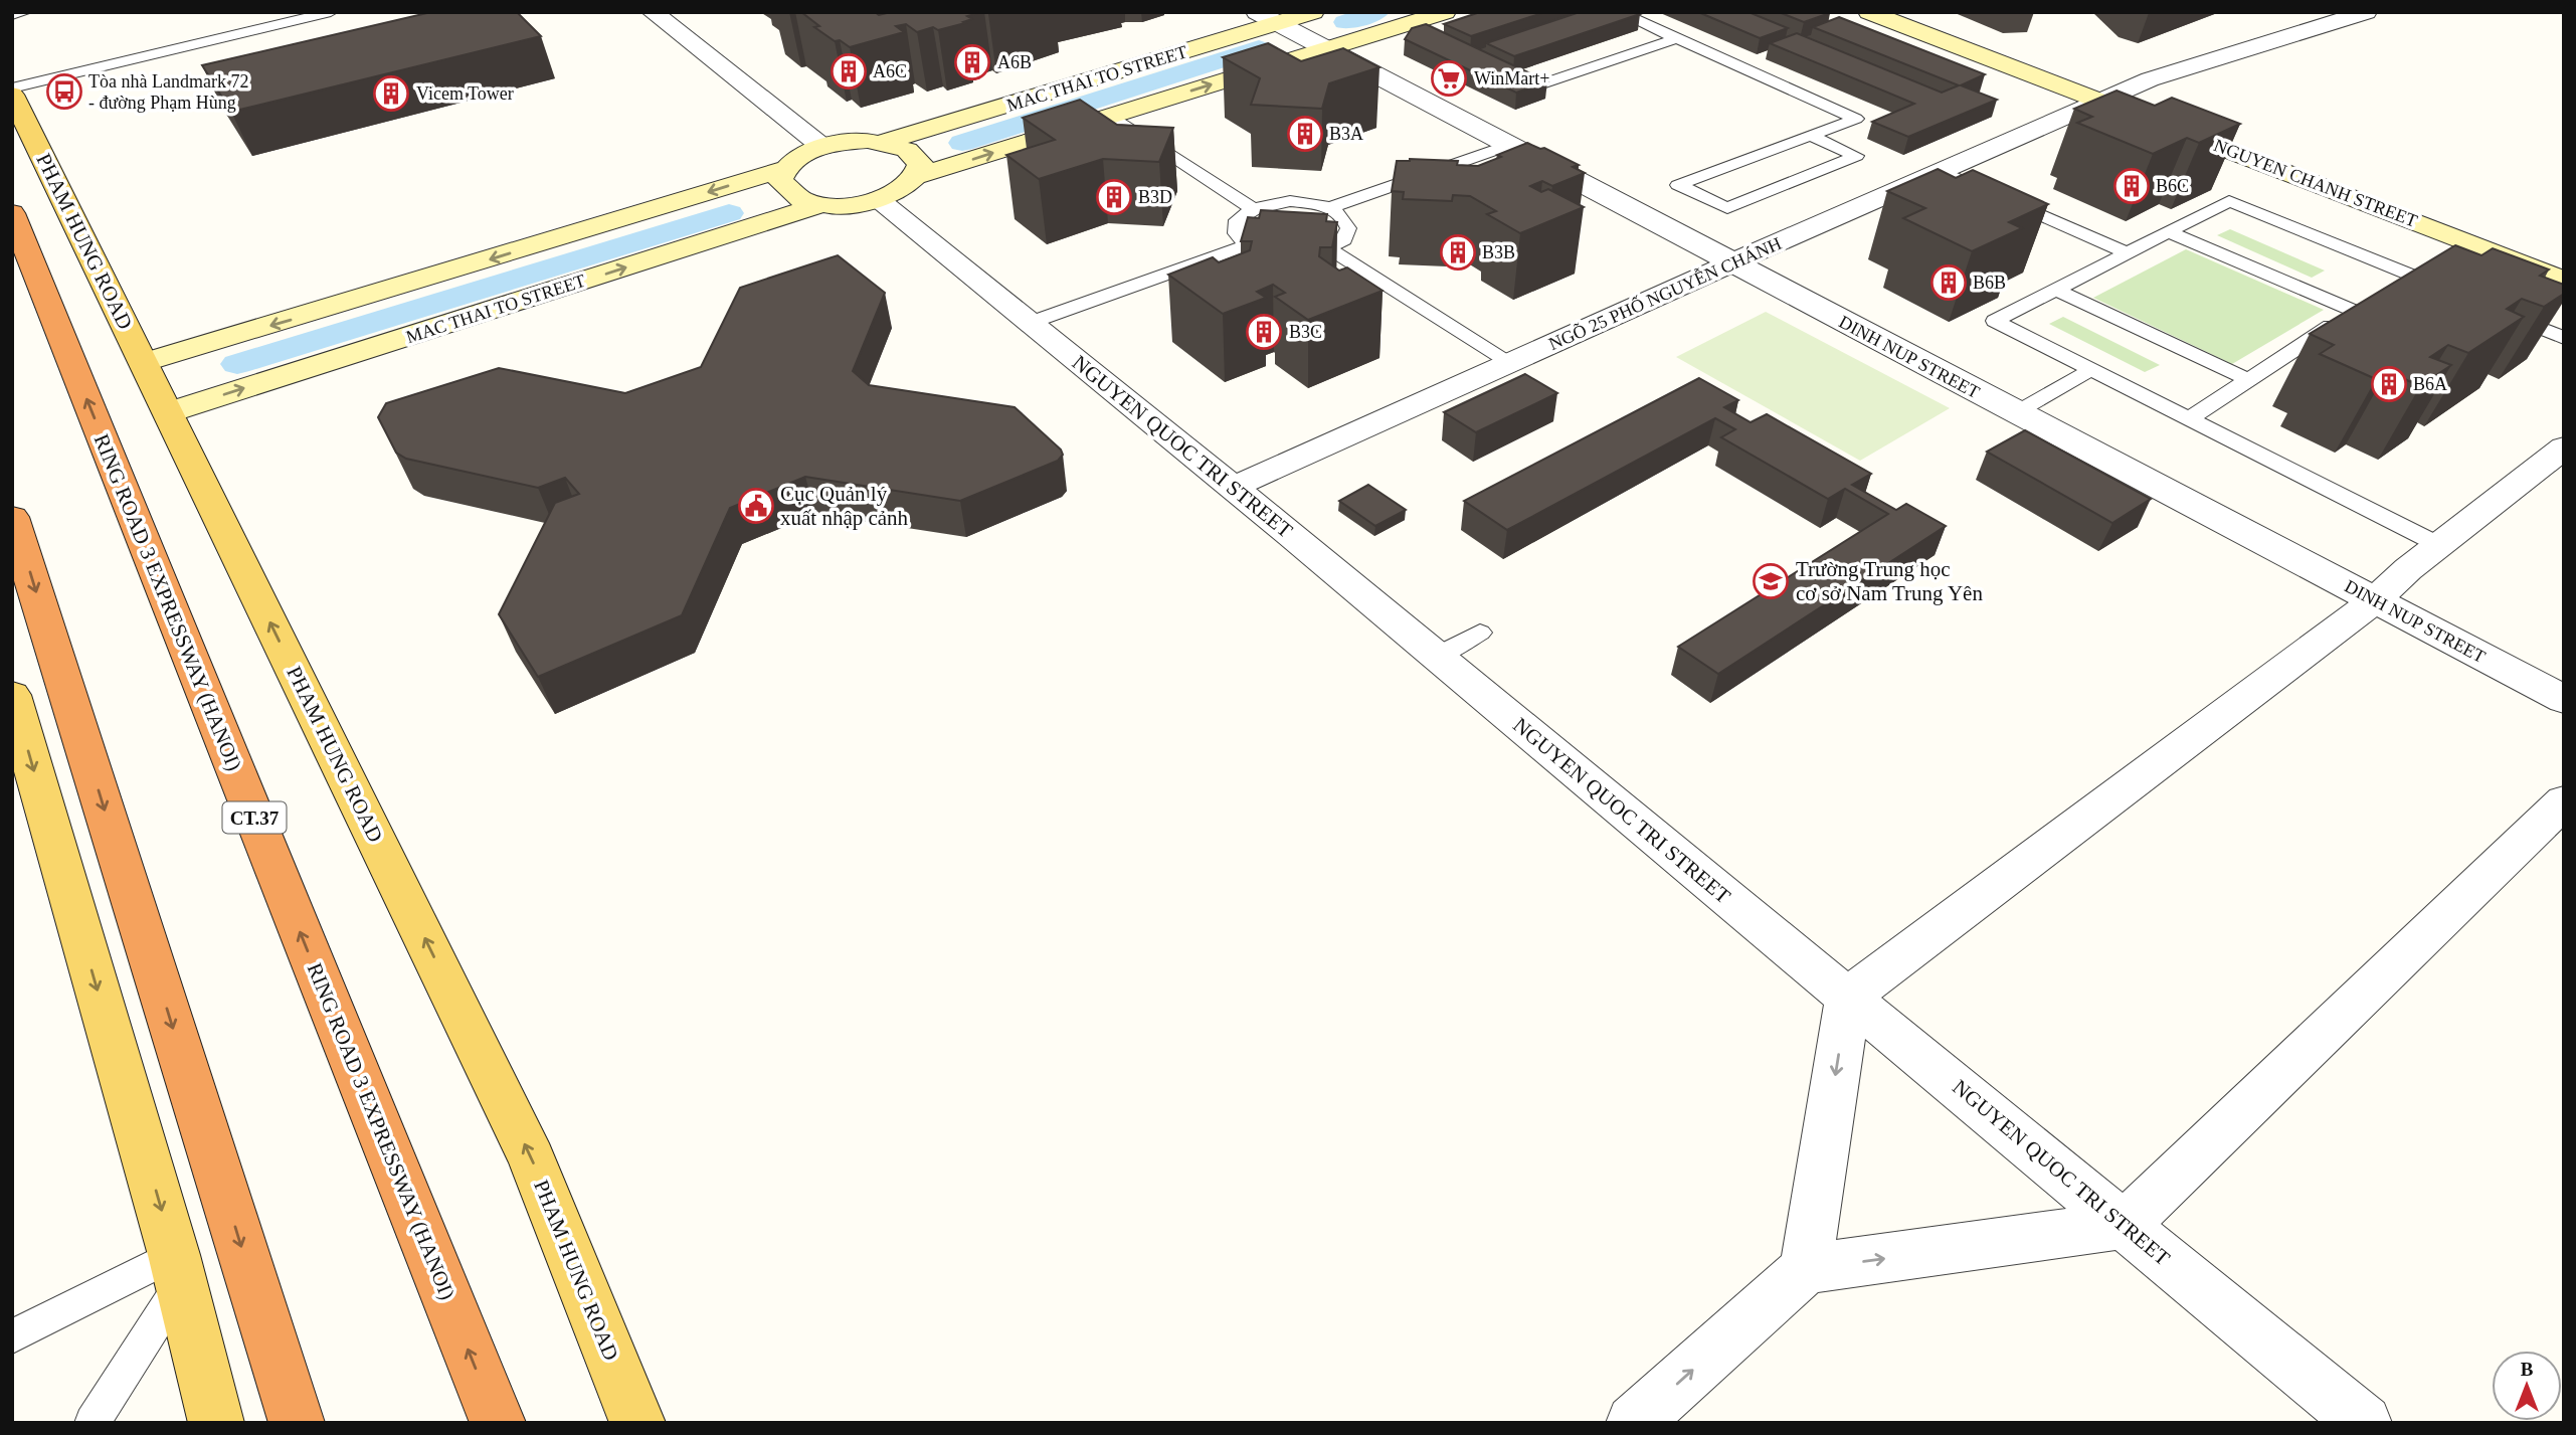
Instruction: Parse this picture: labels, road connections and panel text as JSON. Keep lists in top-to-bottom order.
{
  "streets": {
    "highway": ["RING ROAD 3 EXPRESSWAY (HANOI)", "CT.37"],
    "main road": ["PHAM HUNG ROAD"],
    "street": [
      "MAC THAI TO STREET",
      "NGUYEN CHANH STREET",
      "NGÕ 25 PHỐ NGUYỄN CHÁNH",
      "DINH NUP STREET",
      "NGUYEN QUOC TRI STREET"
    ]
  },
  "crossings": [
    ["MAC THAI TO STREET", "PHAM HUNG ROAD"],
    ["MAC THAI TO STREET", "DINH NUP STREET"],
    ["MAC THAI TO STREET", "NGUYEN QUOC TRI STREET"],
    ["NGUYEN CHANH STREET", "NGÕ 25 PHỐ NGUYỄN CHÁNH"],
    ["NGÕ 25 PHỐ NGUYỄN CHÁNH", "DINH NUP STREET"],
    ["NGÕ 25 PHỐ NGUYỄN CHÁNH", "NGUYEN QUOC TRI STREET"]
  ],
  "places": {
    "building": [
      "A6B",
      "A6C",
      "Vicem Tower",
      "B3A",
      "B6C",
      "B3D",
      "B3B",
      "B6B",
      "B3C",
      "B6A"
    ],
    "supermarket": ["WinMart+"],
    "bus stop": ["Tòa nhà Landmark 72 - đường Phạm Hùng"],
    "public building": ["Cục Quản lý xuất nhập cảnh"],
    "school or university": ["Trường Trung học cơ sở Nam Trung Yên"]
  },
  "north": "top"
}
